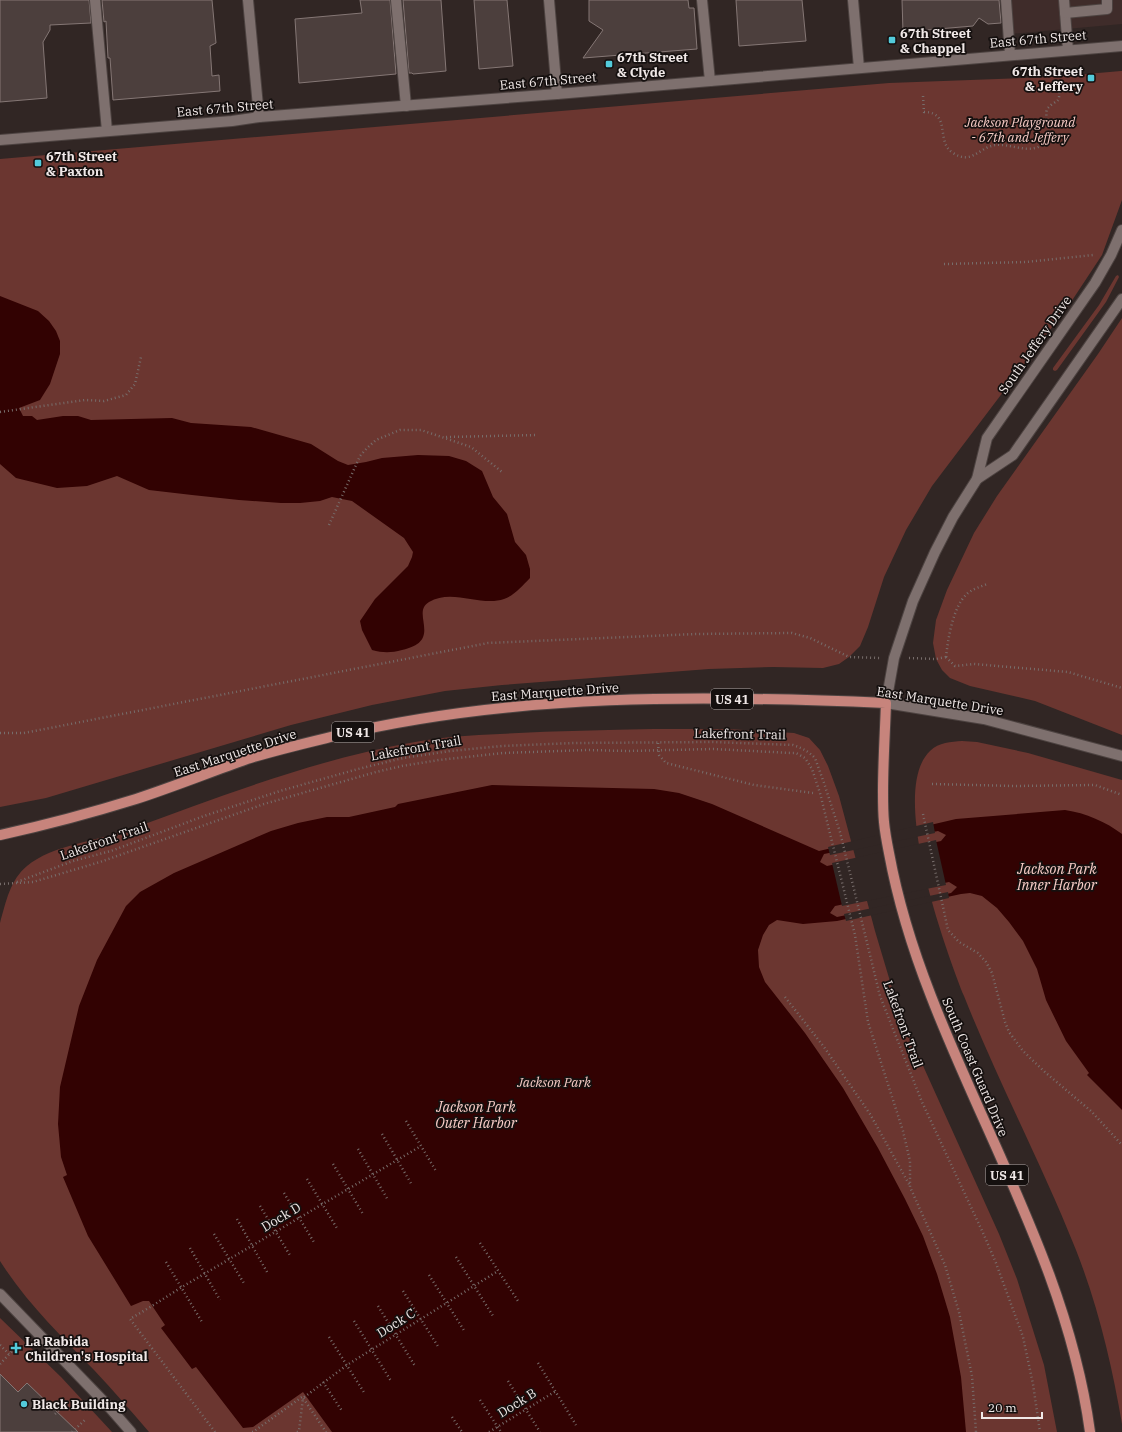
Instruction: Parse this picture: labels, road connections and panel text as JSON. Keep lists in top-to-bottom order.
{
  "streets": {
    "main road": ["East Marquette Drive", "US 41", "South Coast Guard Drive"],
    "street": ["East 67th Street", "South Jeffery Drive"],
    "path": [
      "Lakefront Trail",
      "Dock D",
      "Dock C",
      "Dock B"
    ]
  },
  "crossings": [
    ["South Jeffery Drive", "East Marquette Drive"],
    ["South Jeffery Drive", "South Coast Guard Drive"],
    ["East Marquette Drive", "South Coast Guard Drive"]
  ],
  "water": ["Jackson Park Inner Harbor", "Jackson Park Outer Harbor"],
  "parks": ["Jackson Playground - 67th and Jeffery", "Jackson Park"],
  "places": {
    "transit": [
      "67th Street & Chappel",
      "67th Street & Clyde",
      "67th Street & Jeffery",
      "67th Street & Paxton"
    ],
    "health": ["La Rabida Children's Hospital"],
    "other": ["Black Building"]
  },
  "scale_bar": "20 m"
}
